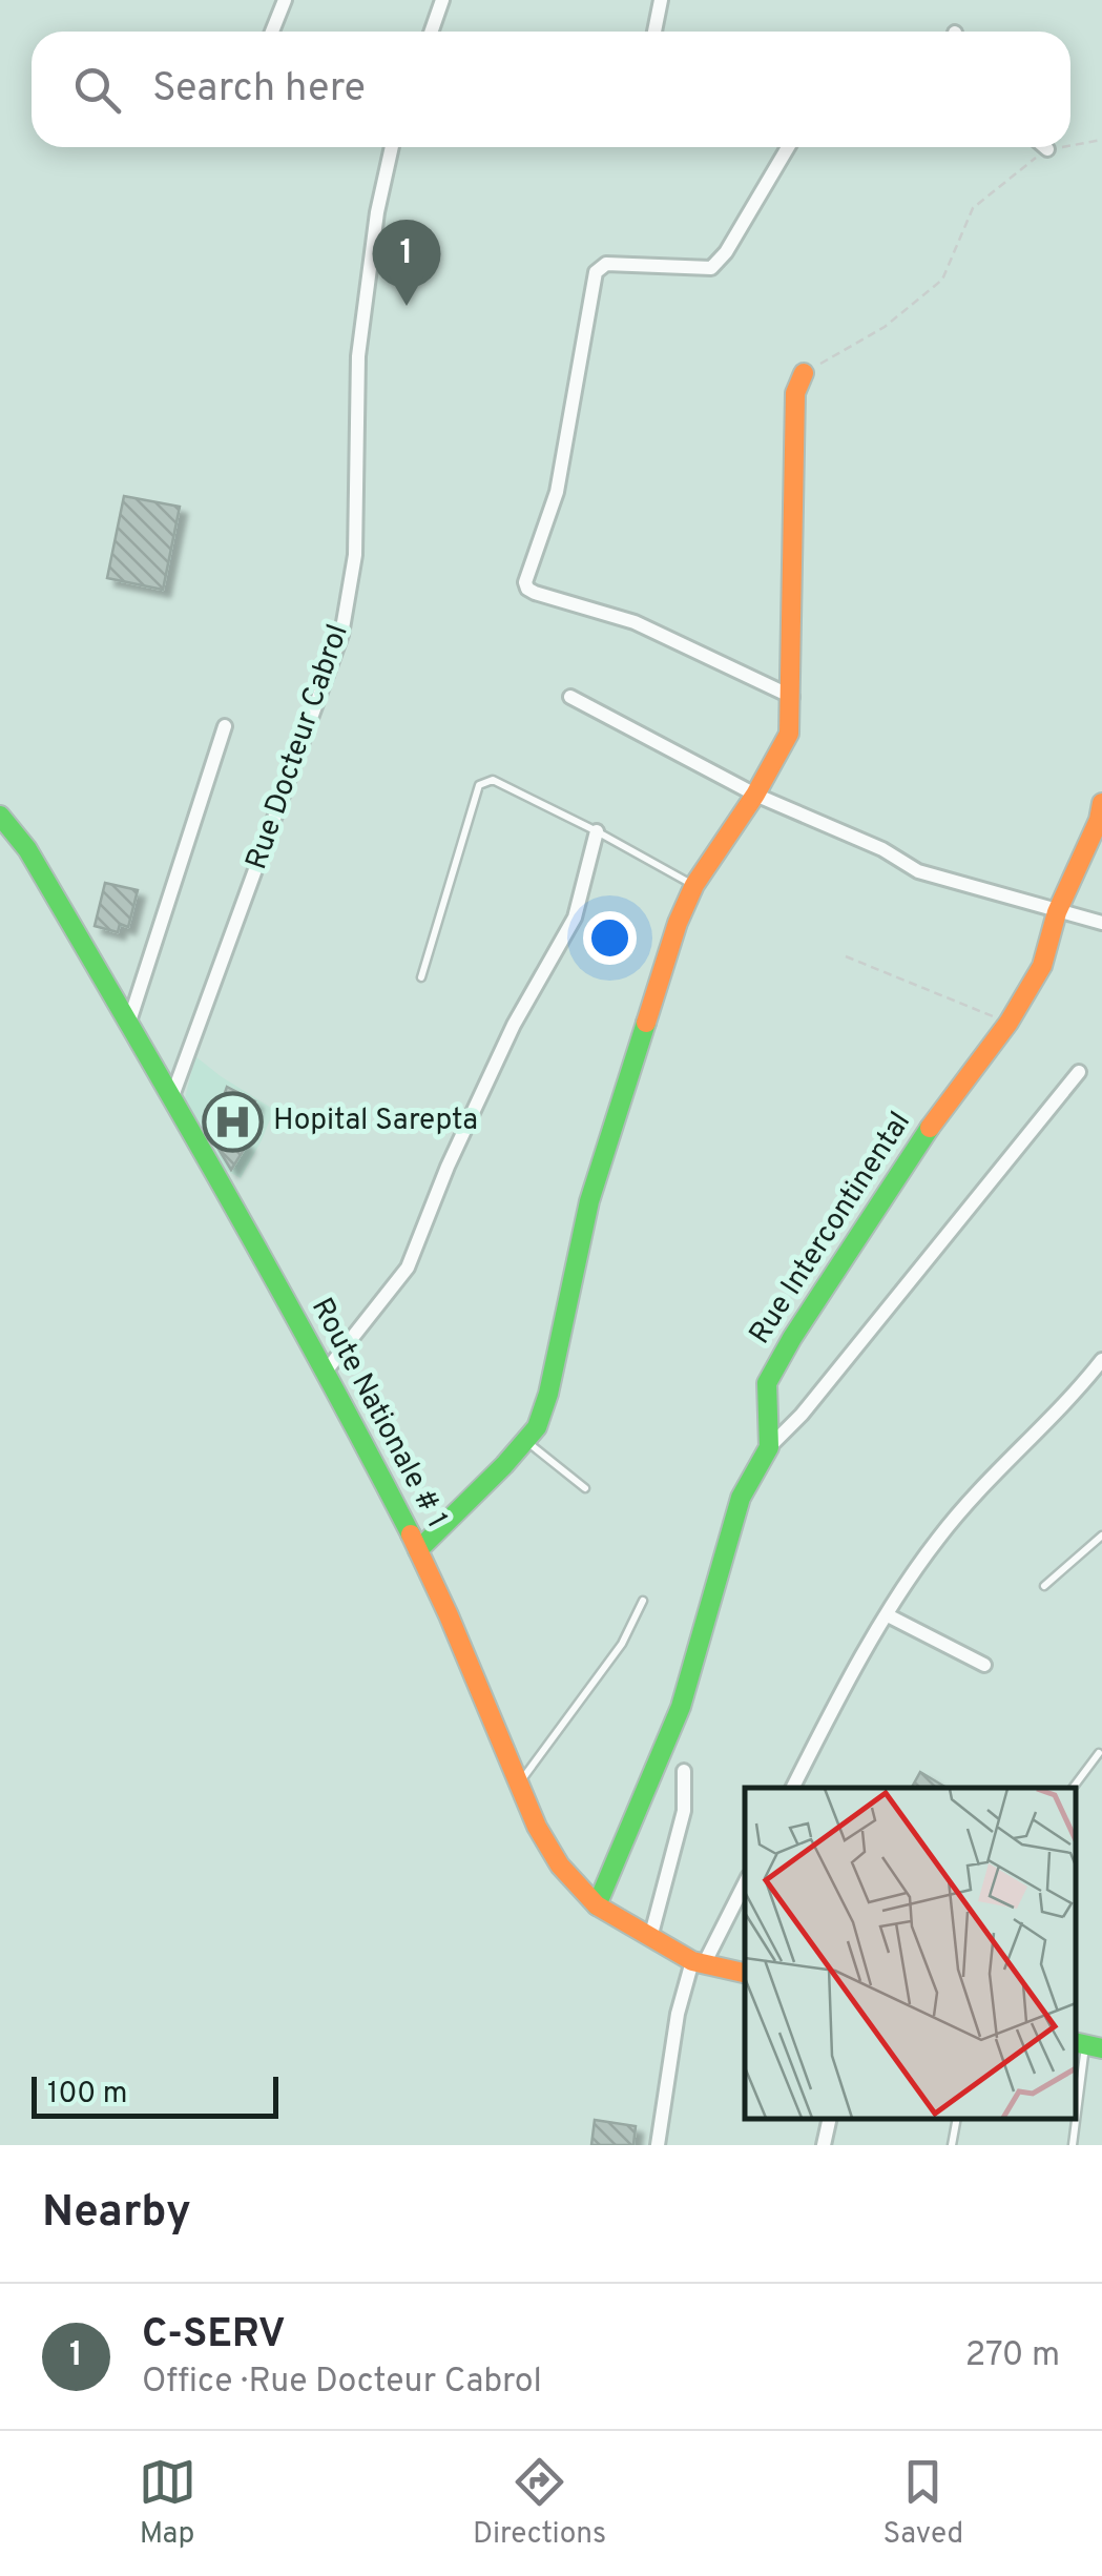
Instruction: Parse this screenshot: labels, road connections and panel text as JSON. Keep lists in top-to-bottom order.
{
  "streets": {
    "street": ["Rue Docteur Cabrol", "Rue Intercontinental", "Route Nationale # 1"]
  },
  "crossings": [
    ["Rue Docteur Cabrol", "Route Nationale # 1"]
  ],
  "places": {
    "hospital": ["Hopital Sarepta"]
  },
  "scale_bar": "100 m",
  "page": {
    "search": "Search here",
    "pins": "1",
    "scale": "100 m",
    "heading": "Nearby",
    "list": [
      {
        "mark": "1",
        "name": "C-SERV",
        "note": "Office · Rue Docteur Cabrol",
        "value": "270 m"
      }
    ],
    "nav": ["Map", "Directions", "Saved"]
  }
}
